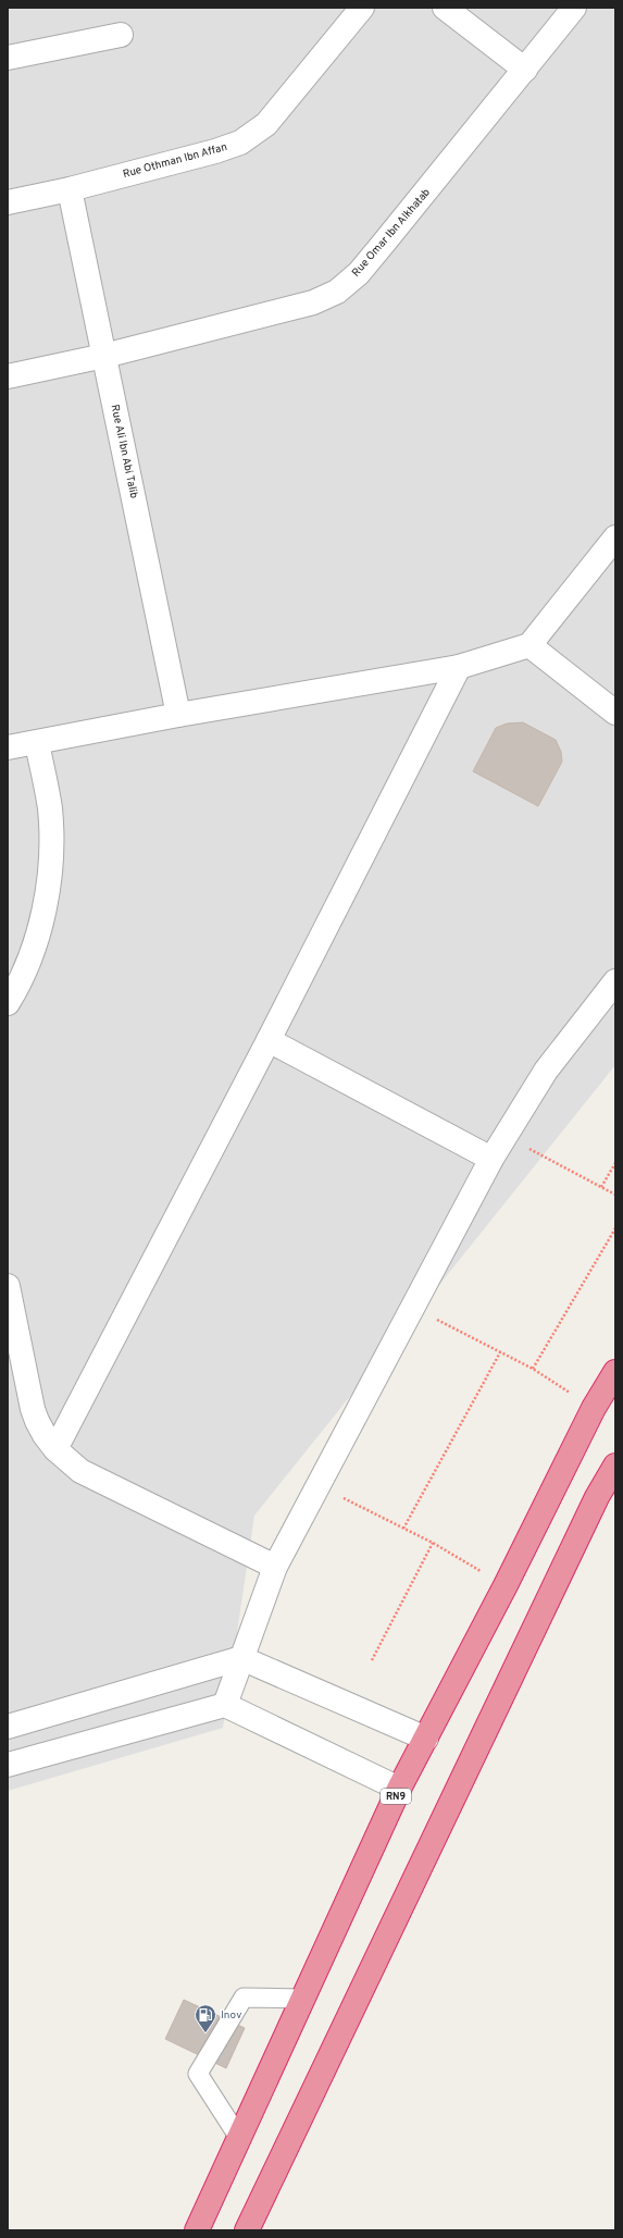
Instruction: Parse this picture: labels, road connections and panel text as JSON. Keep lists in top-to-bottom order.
{
  "streets": {
    "highway": ["RN9"],
    "street": ["Rue Othman Ibn Affan", "Rue Omar Ibn Alkhatab", "Rue Ali Ibn Abi Talib"]
  },
  "crossings": [
    ["Rue Othman Ibn Affan", "Rue Ali Ibn Abi Talib"],
    ["Rue Omar Ibn Alkhatab", "Rue Ali Ibn Abi Talib"]
  ],
  "places": {
    "fuel station": ["Inov"]
  }
}
